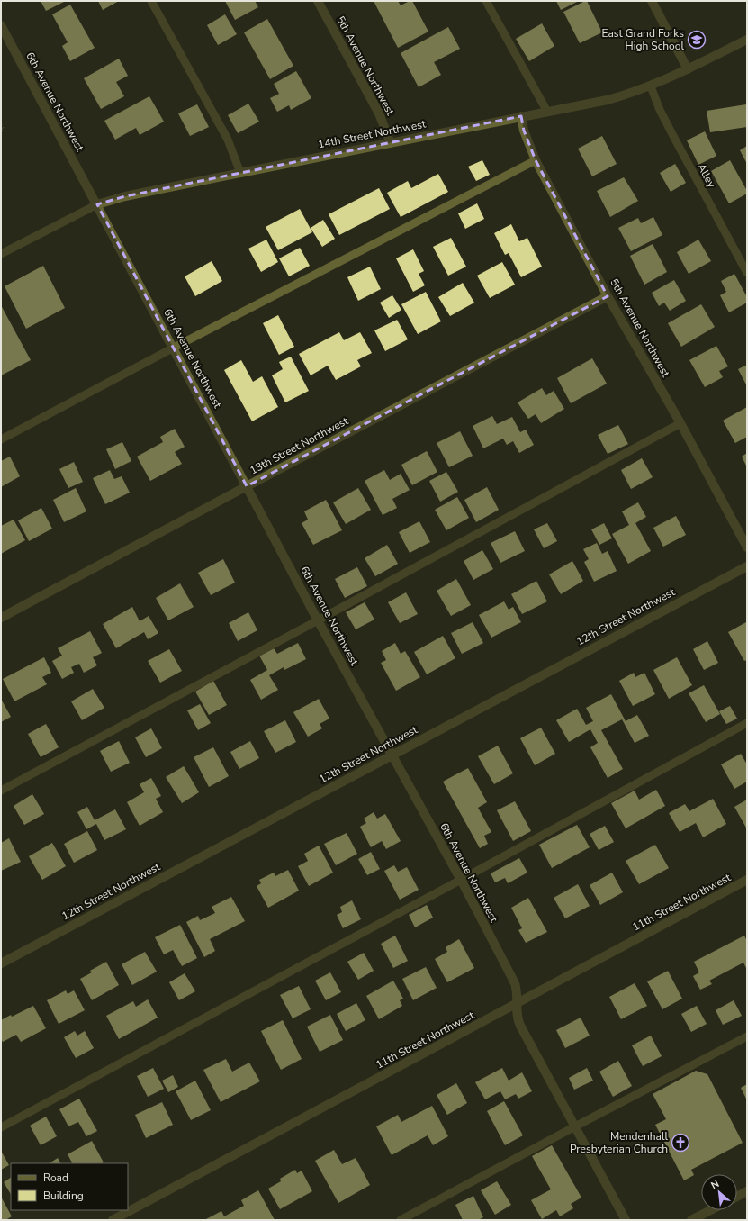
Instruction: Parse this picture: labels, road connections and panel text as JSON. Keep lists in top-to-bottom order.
{
  "streets": {
    "street": [
      "5th Avenue Northwest",
      "6th Avenue Northwest",
      "14th Street Northwest",
      "13th Street Northwest",
      "12th Street Northwest",
      "11th Street Northwest"
    ],
    "lane": ["Alley"]
  },
  "crossings": [
    ["5th Avenue Northwest", "14th Street Northwest"],
    ["5th Avenue Northwest", "13th Street Northwest"],
    ["6th Avenue Northwest", "14th Street Northwest"],
    ["6th Avenue Northwest", "13th Street Northwest"],
    ["6th Avenue Northwest", "12th Street Northwest"],
    ["6th Avenue Northwest", "11th Street Northwest"],
    ["14th Street Northwest", "Alley"]
  ],
  "places": {
    "school or university": ["East Grand Forks High School"],
    "church": ["Mendenhall Presbyterian Church"]
  },
  "legend": ["Road", "Building"],
  "north": "top left"
}
